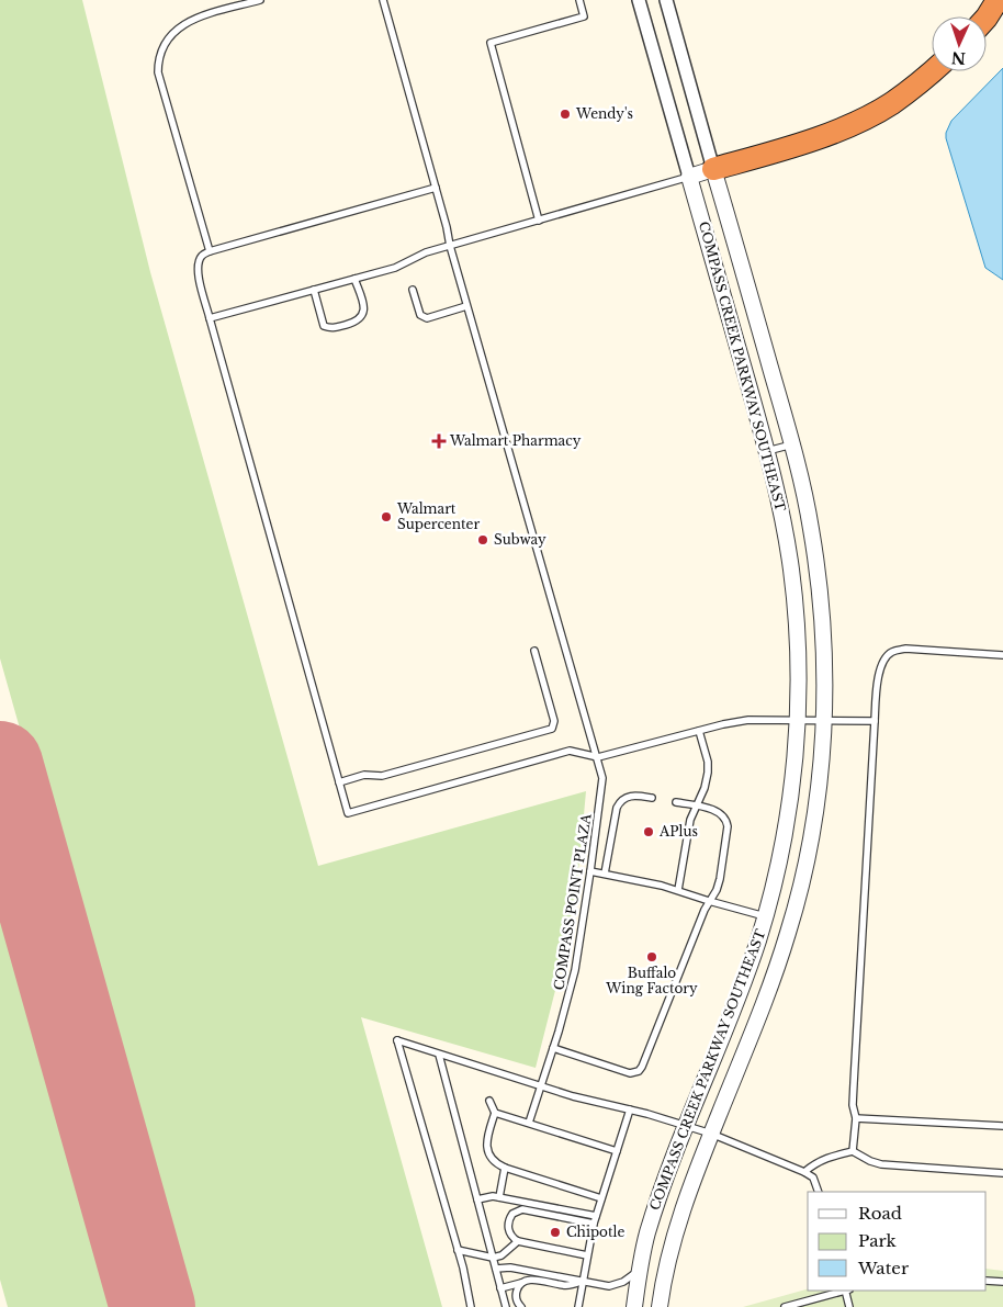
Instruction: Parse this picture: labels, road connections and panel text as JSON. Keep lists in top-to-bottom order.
{
  "streets": {
    "street": ["COMPASS CREEK PARKWAY SOUTHEAST"],
    "lane": ["COMPASS POINT PLAZA"]
  },
  "places": {
    "other": [
      "Wendy's",
      "Walmart Supercenter",
      "Subway",
      "APlus",
      "Buffalo Wing Factory",
      "Chipotle"
    ],
    "health": ["Walmart Pharmacy"]
  },
  "legend": ["Road", "Park", "Water"],
  "north": "bottom"
}
